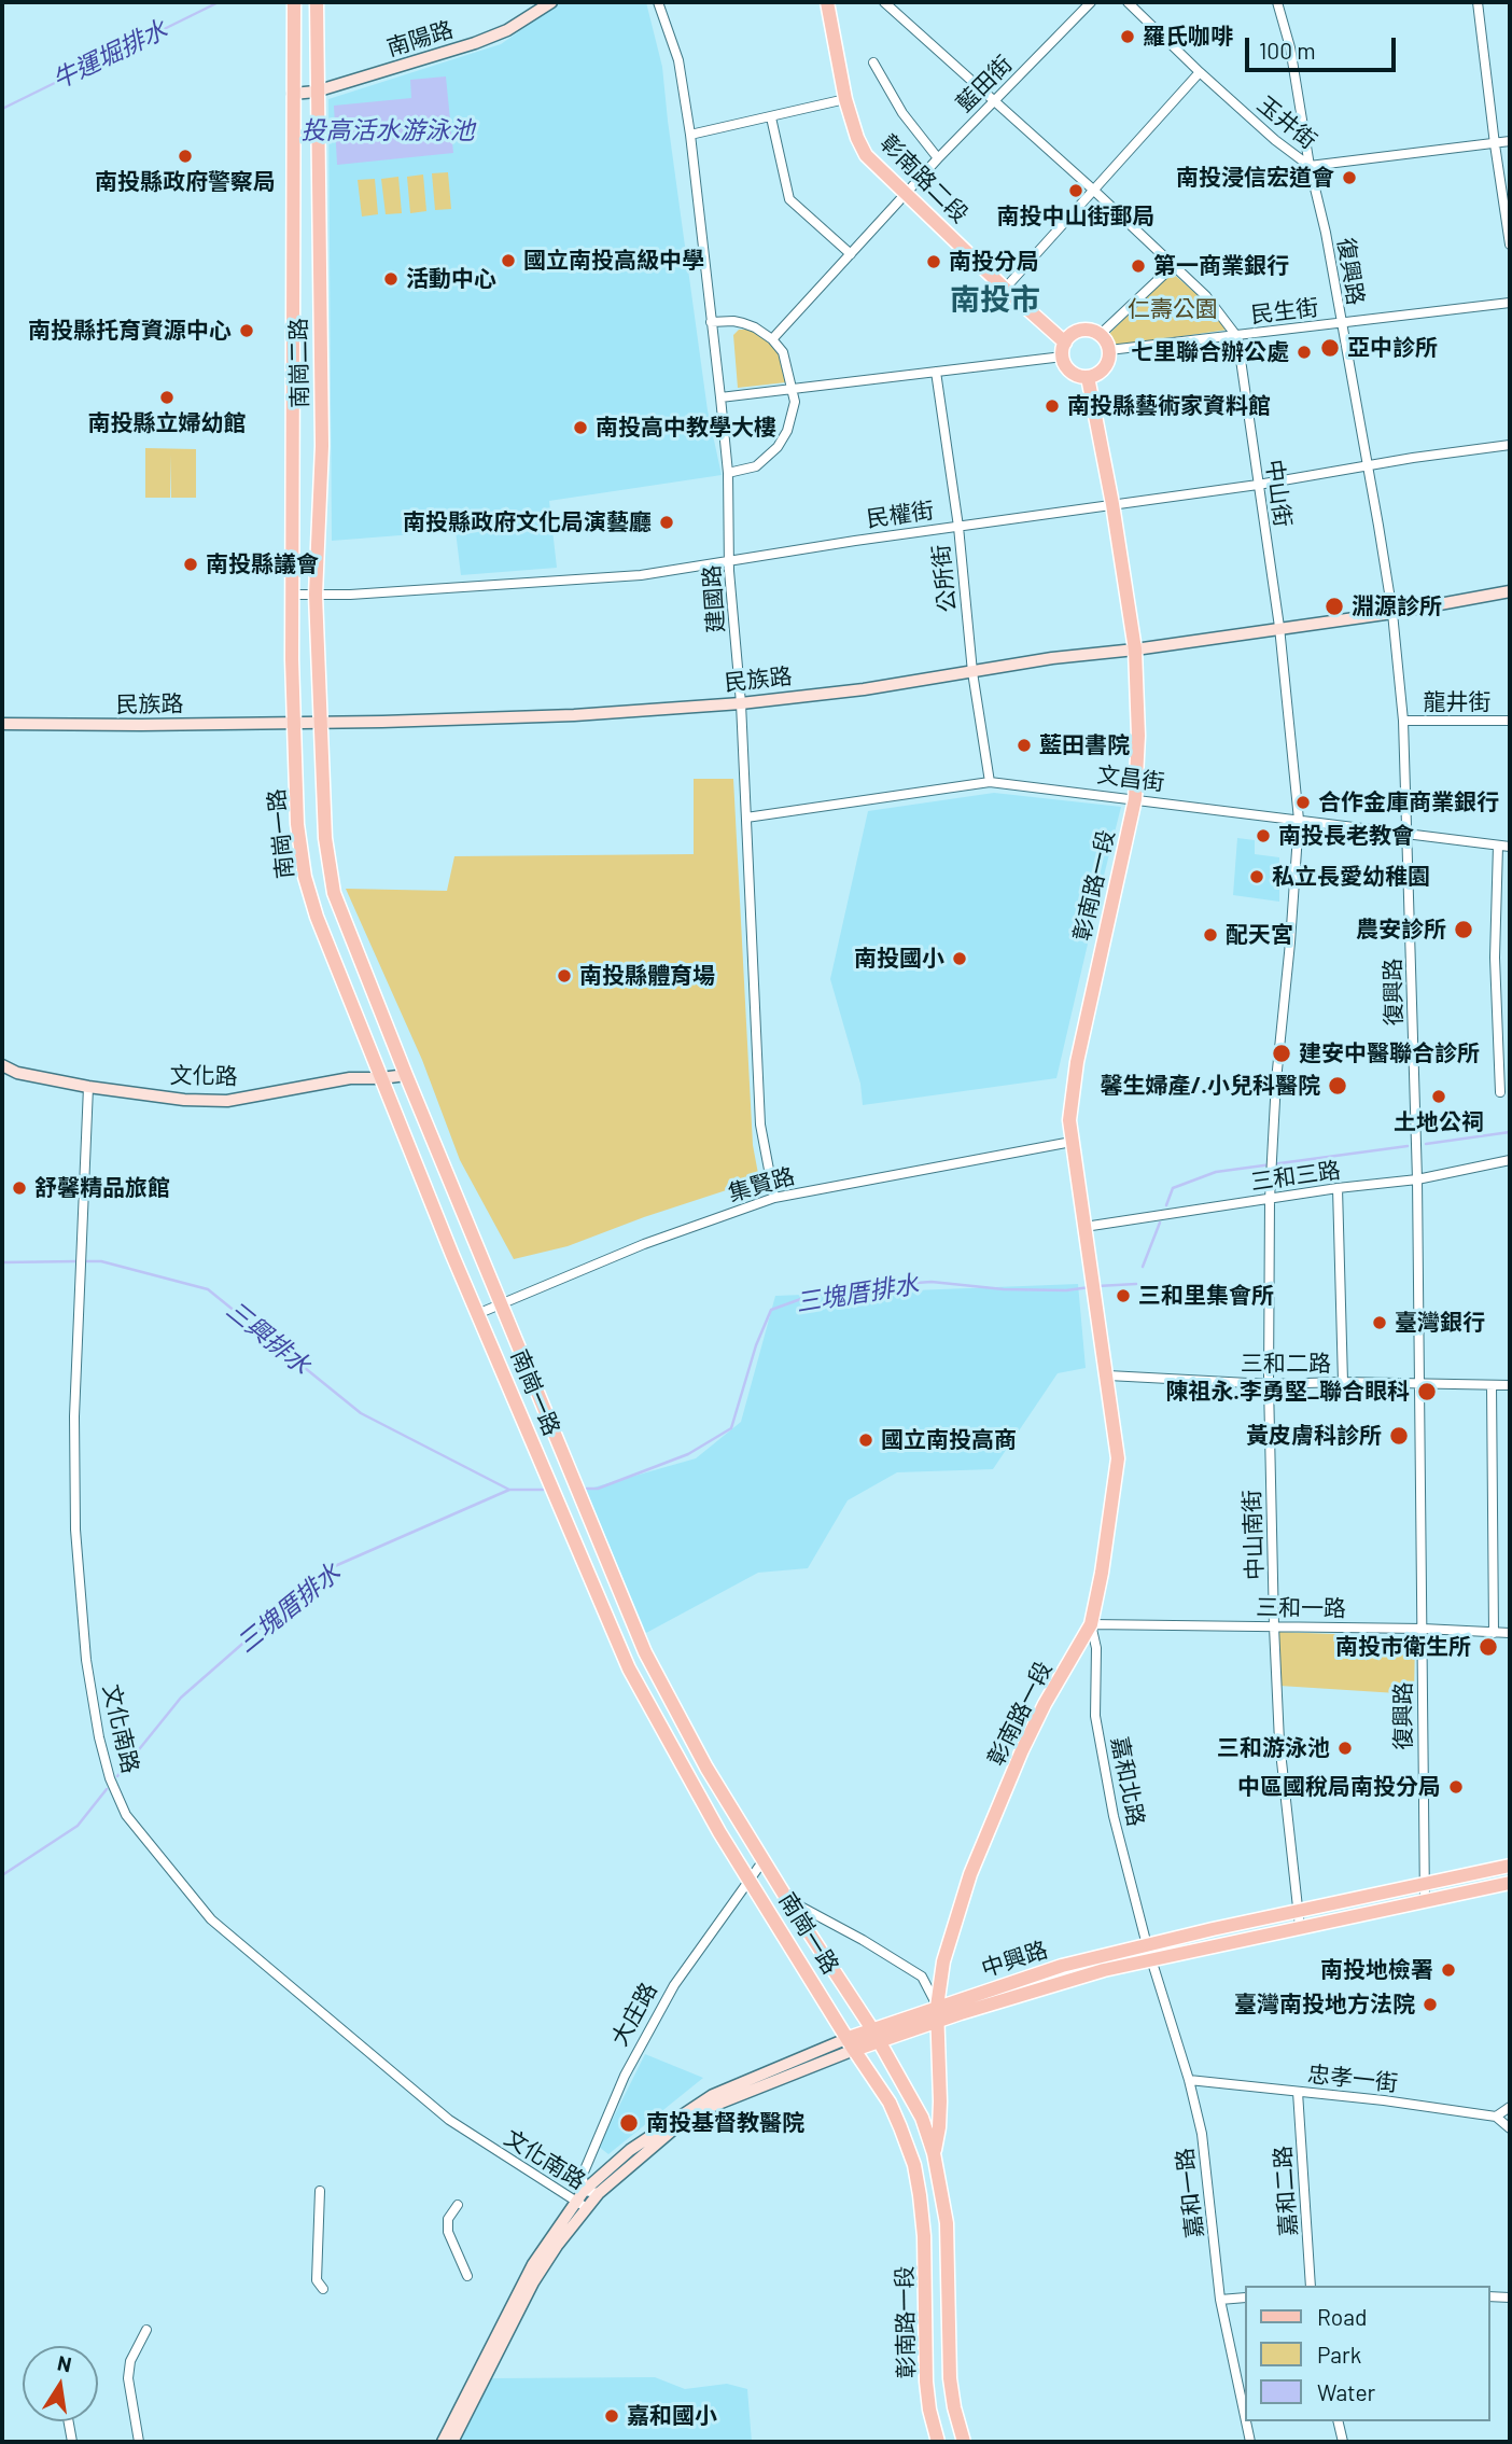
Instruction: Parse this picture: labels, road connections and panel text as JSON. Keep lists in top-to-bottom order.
{
  "streets": {
    "main road": [
      "南陽路",
      "彰南路二段",
      "南崗二路",
      "民族路",
      "南崗一路",
      "彰南路一段",
      "文化路",
      "中興路",
      "大庄路"
    ],
    "street": [
      "藍田街",
      "玉井街",
      "復興路",
      "民生街",
      "中山街",
      "民權街",
      "公所街",
      "建國路",
      "龍井街",
      "文昌街",
      "三和三路",
      "集賢路",
      "三和二路",
      "中山南街",
      "三和一路",
      "文化南路",
      "嘉和北路",
      "忠孝一街",
      "嘉和二路",
      "嘉和一路"
    ]
  },
  "crossings": [
    ["南陽路", "南崗二路"],
    ["藍田街", "彰南路二段"],
    ["藍田街", "中山街"],
    ["玉井街", "復興路"],
    ["彰南路二段", "民生街"],
    ["復興路", "民生街"],
    ["復興路", "民權街"],
    ["復興路", "民族路"],
    ["復興路", "龍井街"],
    ["復興路", "文昌街"],
    ["復興路", "三和三路"],
    ["復興路", "三和二路"],
    ["復興路", "三和一路"],
    ["復興路", "中興路"],
    ["民生街", "中山街"],
    ["南崗二路", "民權街"],
    ["南崗二路", "民族路"],
    ["南崗二路", "南崗一路"],
    ["中山街", "民權街"],
    ["中山街", "民族路"],
    ["中山街", "文昌街"],
    ["中山街", "中山南街"],
    ["民權街", "公所街"],
    ["民權街", "建國路"],
    ["民權街", "彰南路一段"],
    ["公所街", "民族路"],
    ["公所街", "文昌街"],
    ["建國路", "民族路"],
    ["建國路", "文昌街"],
    ["建國路", "集賢路"],
    ["民族路", "南崗一路"],
    ["民族路", "彰南路一段"],
    ["文昌街", "彰南路一段"],
    ["南崗一路", "彰南路一段"],
    ["南崗一路", "文化路"],
    ["南崗一路", "集賢路"],
    ["南崗一路", "中興路"],
    ["南崗一路", "大庄路"],
    ["彰南路一段", "三和三路"],
    ["彰南路一段", "集賢路"],
    ["彰南路一段", "三和二路"],
    ["彰南路一段", "三和一路"],
    ["彰南路一段", "嘉和北路"],
    ["彰南路一段", "中興路"],
    ["文化路", "文化南路"],
    ["三和三路", "中山南街"],
    ["三和二路", "中山南街"],
    ["中山南街", "三和一路"],
    ["中山南街", "中興路"],
    ["三和一路", "嘉和北路"],
    ["文化南路", "中興路"],
    ["文化南路", "大庄路"],
    ["嘉和北路", "中興路"],
    ["嘉和北路", "嘉和一路"],
    ["中興路", "大庄路"],
    ["中興路", "嘉和一路"],
    ["忠孝一街", "嘉和二路"],
    ["忠孝一街", "嘉和一路"]
  ],
  "districts": ["南投市"],
  "water": [
    "牛運堀排水",
    "投高活水游泳池",
    "三塊厝排水",
    "三興排水"
  ],
  "parks": ["仁壽公園"],
  "places": [
    "羅氏咖啡",
    "南投縣政府警察局",
    "南投浸信宏道會",
    "南投中山街郵局",
    "國立南投高級中學",
    "南投分局",
    "第一商業銀行",
    "活動中心",
    "南投縣托育資源中心",
    "亞中診所",
    "七里聯合辦公處",
    "南投縣立婦幼館",
    "南投縣藝術家資料館",
    "南投高中教學大樓",
    "南投縣政府文化局演藝廳",
    "南投縣議會",
    "淵源診所",
    "藍田書院",
    "合作金庫商業銀行",
    "南投長老教會",
    "私立長愛幼稚園",
    "農安診所",
    "配天宮",
    "南投國小",
    "南投縣體育場",
    "建安中醫聯合診所",
    "馨生婦產/.小兒科醫院",
    "土地公祠",
    "舒馨精品旅館",
    "三和里集會所",
    "臺灣銀行",
    "陳祖永.李勇堅_聯合眼科",
    "黃皮膚科診所",
    "國立南投高商",
    "南投市衛生所",
    "三和游泳池",
    "中區國稅局南投分局",
    "南投地檢署",
    "臺灣南投地方法院",
    "南投基督教醫院",
    "嘉和國小"
  ],
  "legend": ["Road", "Park", "Water"],
  "scale_bar": "100 m",
  "north": "top"
}
